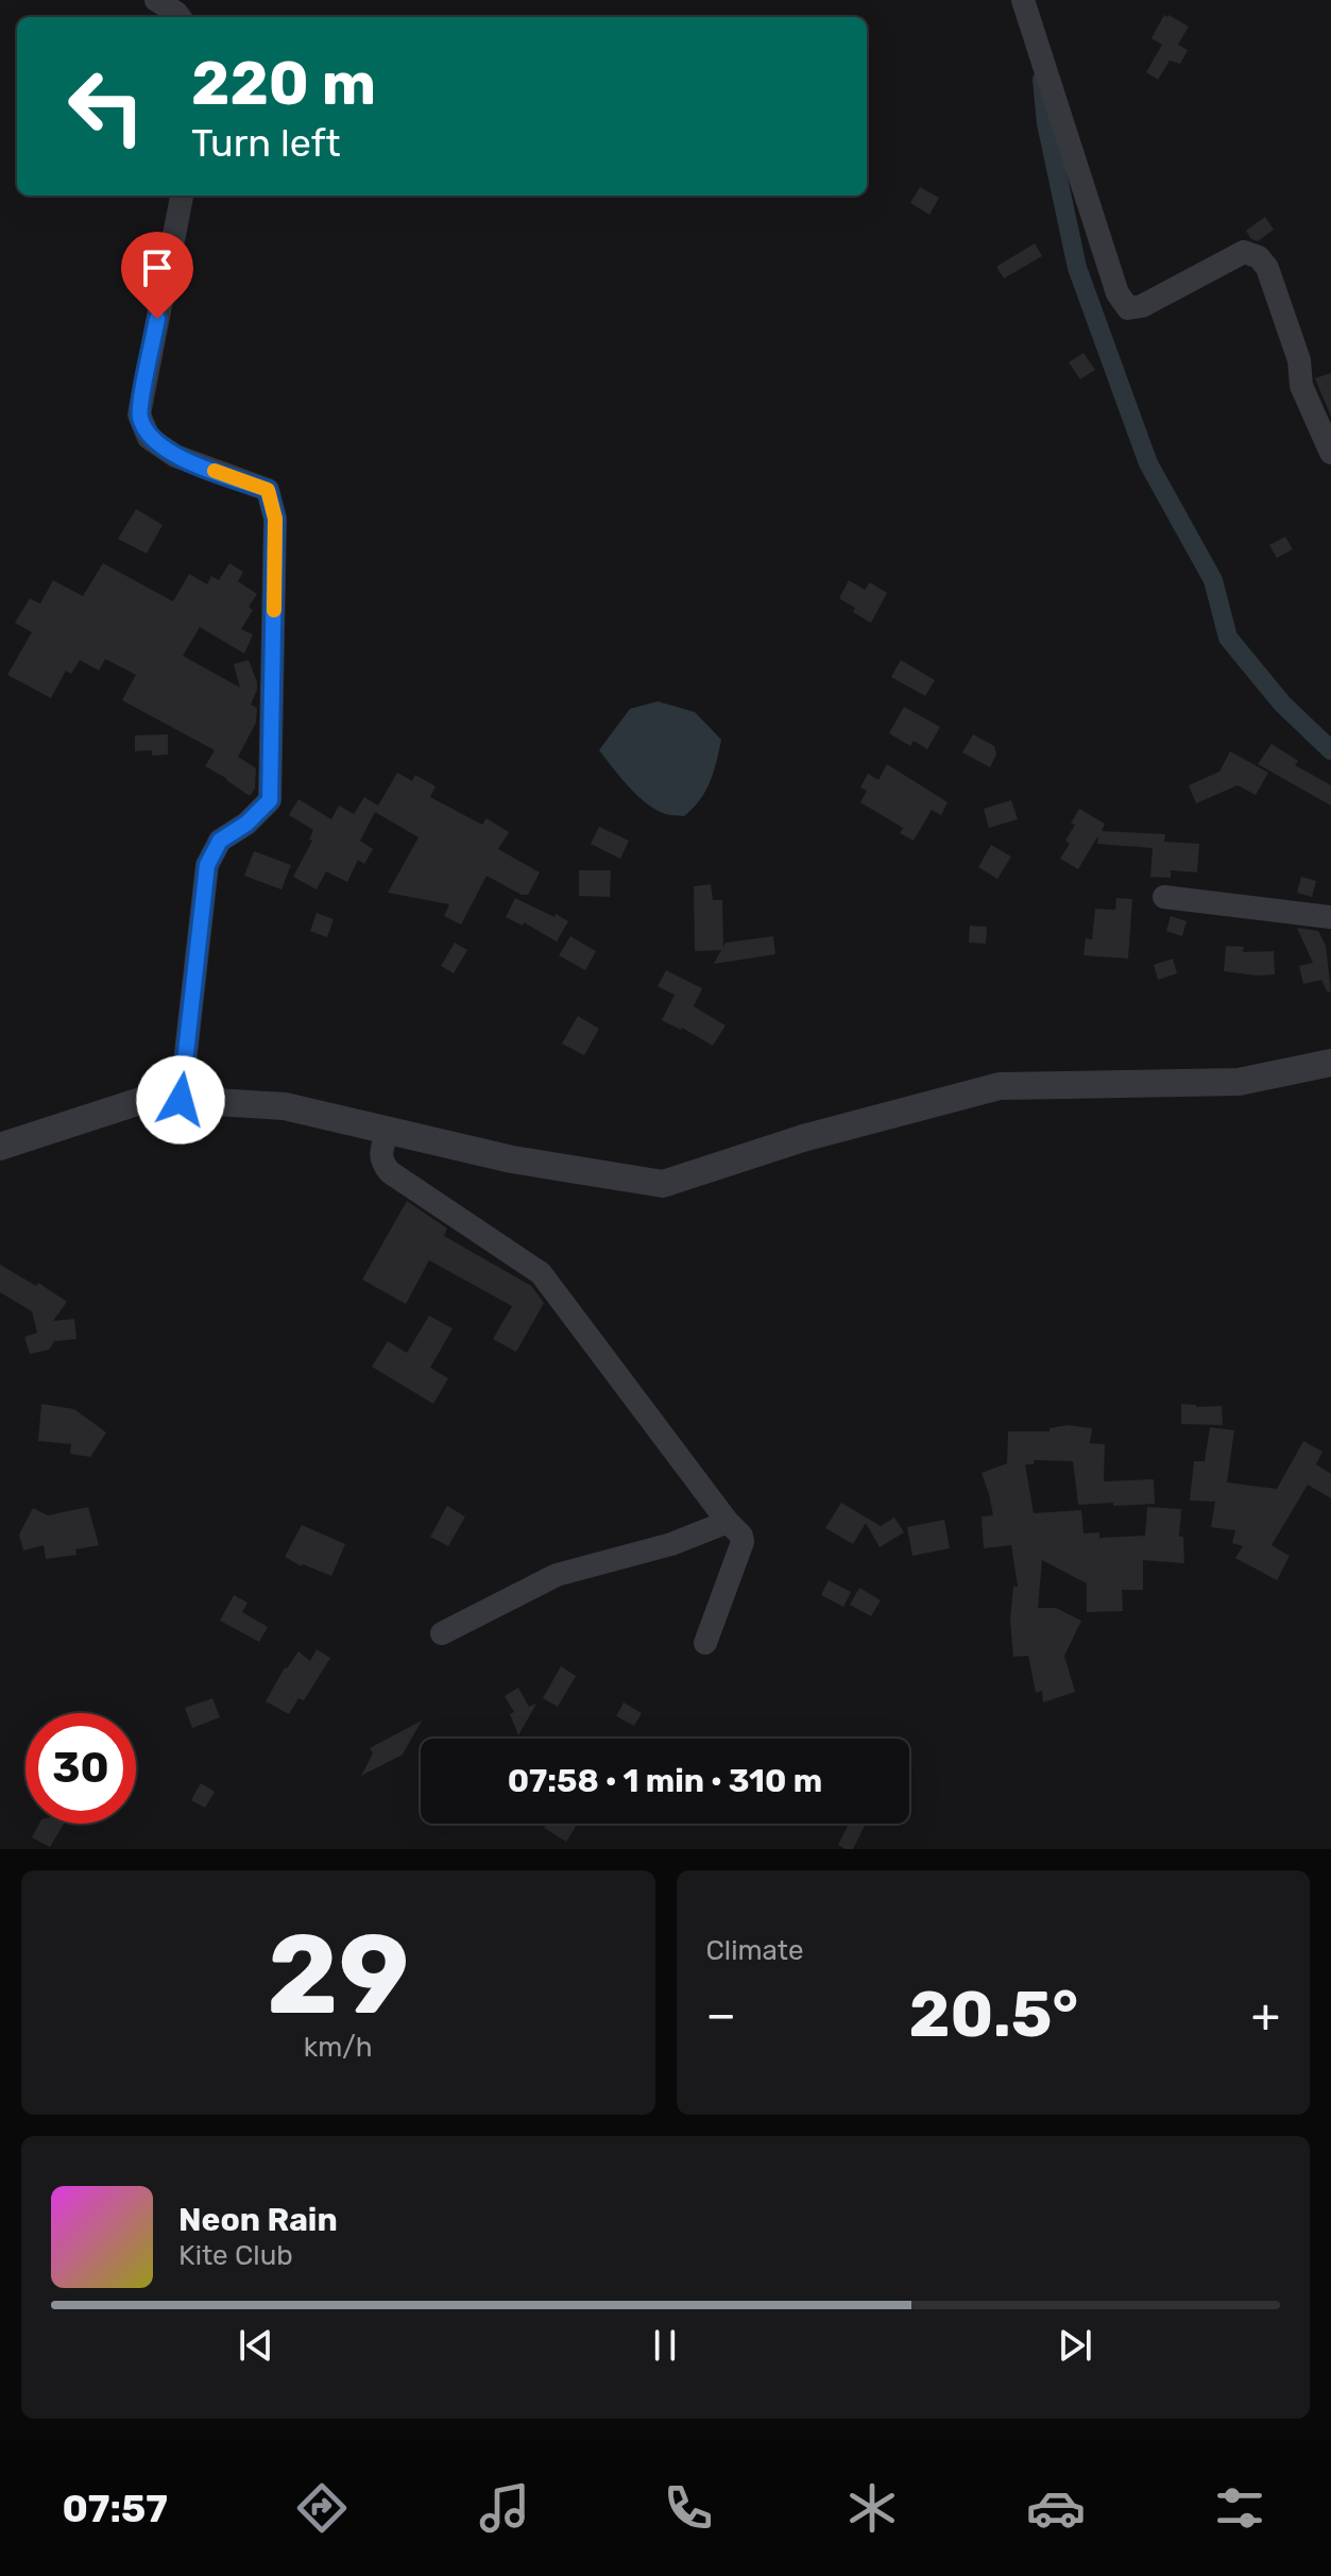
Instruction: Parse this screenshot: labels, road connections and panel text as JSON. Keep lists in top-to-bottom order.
{
  "page": {
    "turn": ["220 m", "Turn left"],
    "limit": "30",
    "trip": "07:58 · 1 min · 310 m",
    "tile": [
      ["29", "km/h"],
      "Climate"
    ],
    "heat": ["−", "20.5°", "+"],
    "song": ["Neon Rain", "Kite Club"],
    "tabs": "07:57"
  }
}
